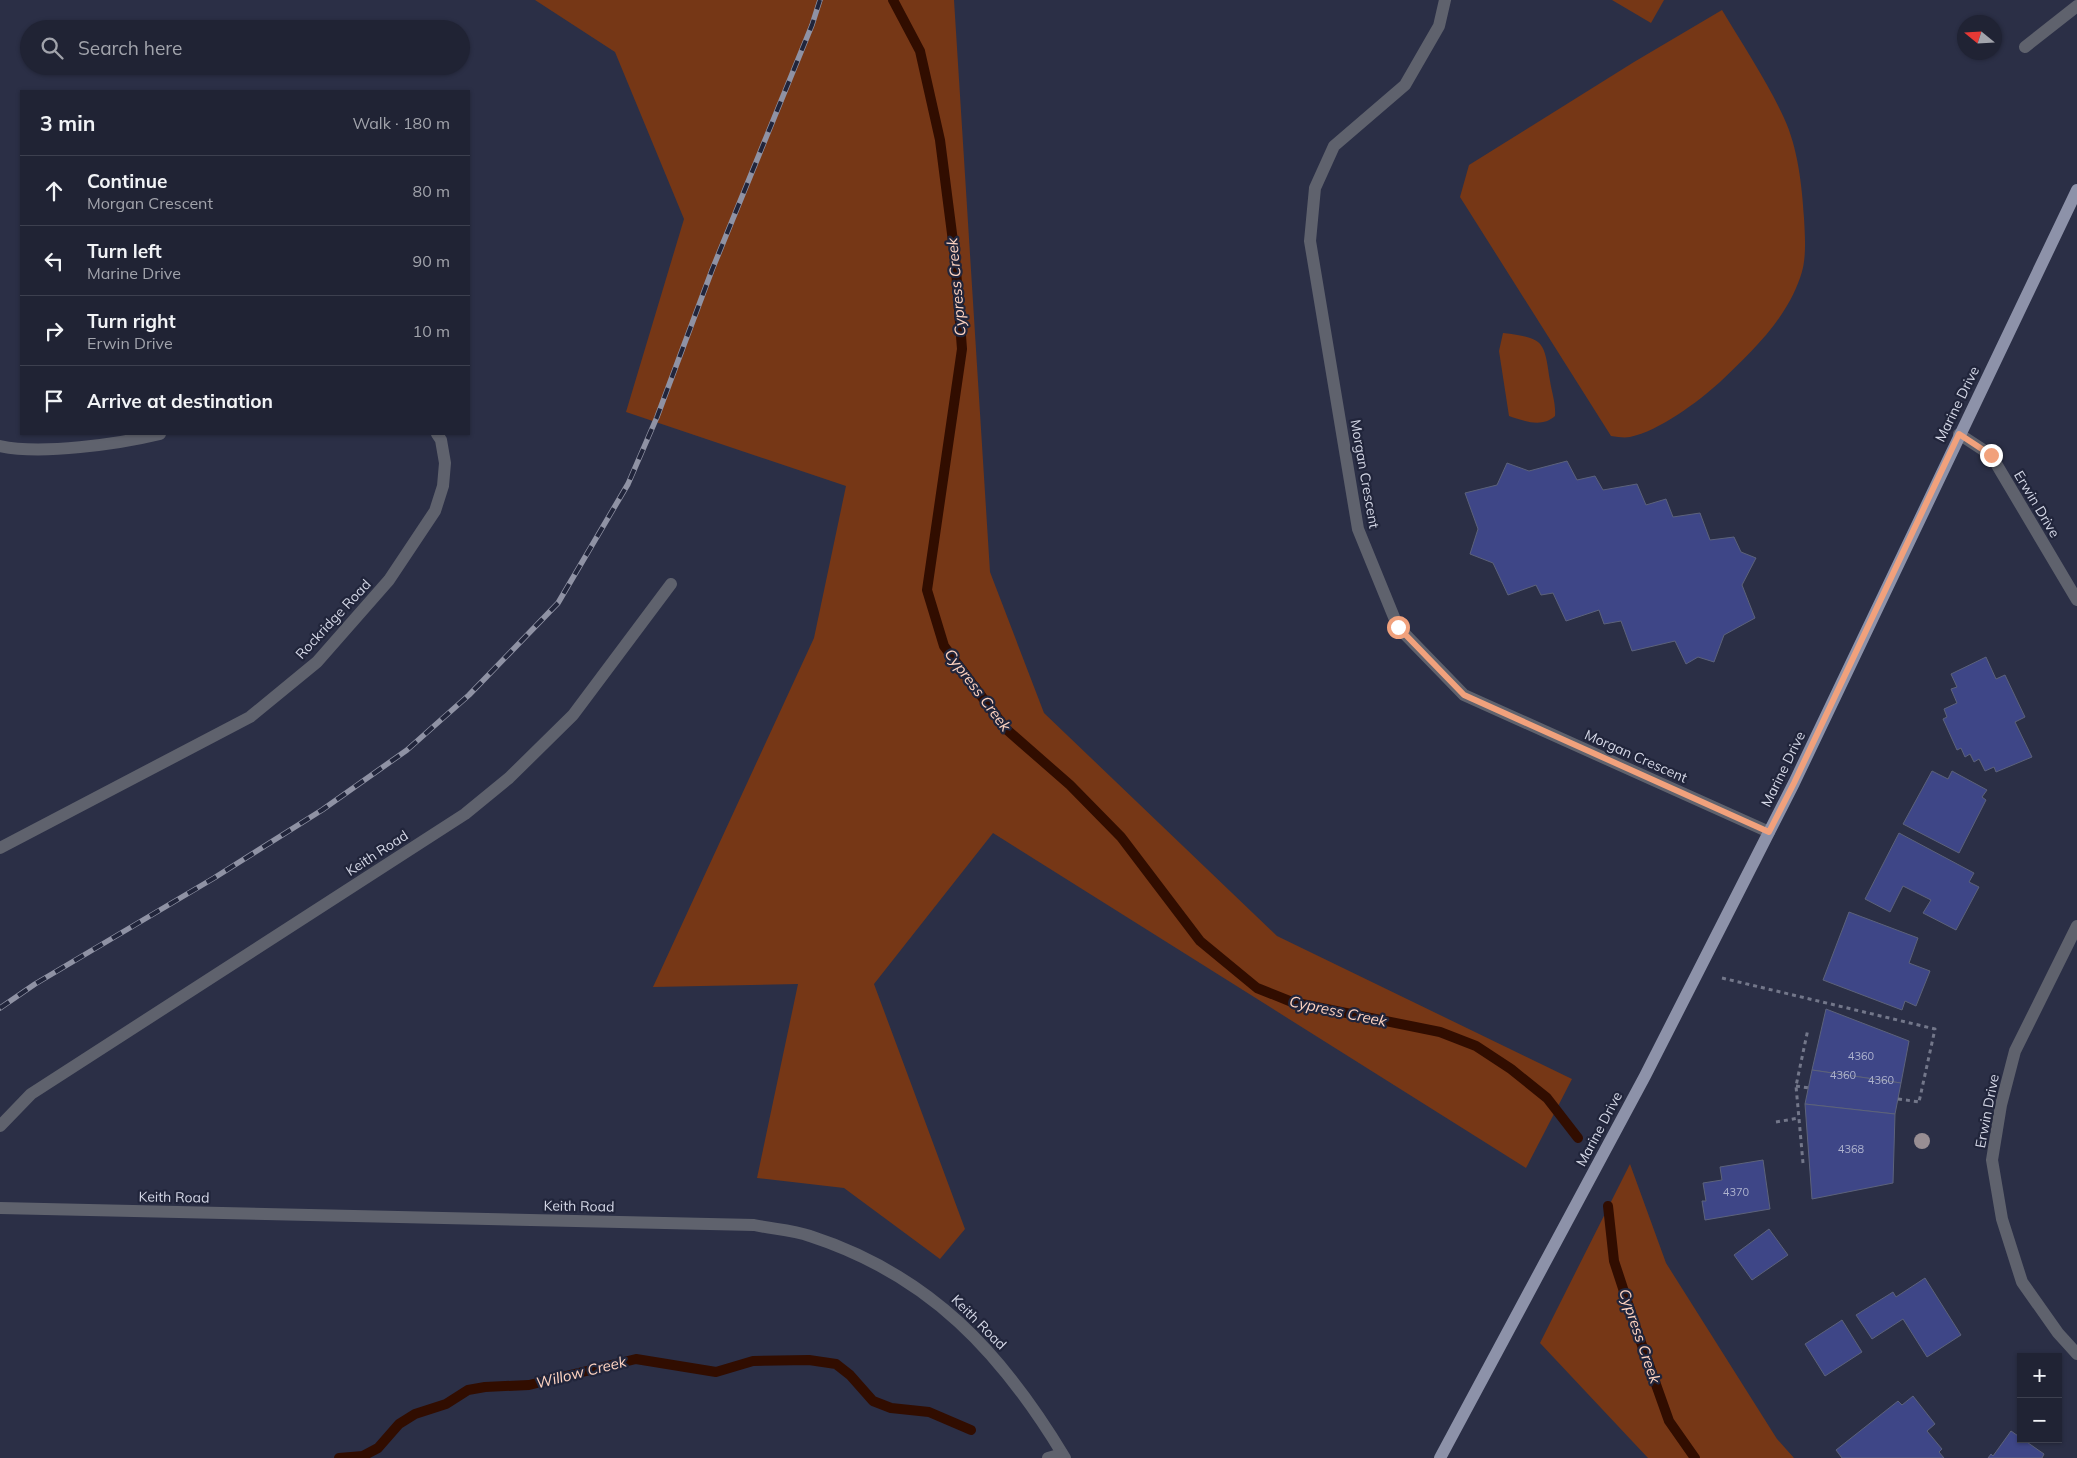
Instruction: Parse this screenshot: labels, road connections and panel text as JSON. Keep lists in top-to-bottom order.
{
  "streets": {
    "main road": ["Marine Drive"],
    "street": [
      "Morgan Crescent",
      "Erwin Drive",
      "Rockridge Road",
      "Keith Road"
    ]
  },
  "crossings": [
    ["Marine Drive", "Morgan Crescent"],
    ["Marine Drive", "Erwin Drive"]
  ],
  "water": ["Cypress Creek", "Willow Creek"],
  "house_numbers": [
    "4360",
    "4360",
    "4360",
    "4368",
    "4370"
  ],
  "north": "left",
  "page": {
    "search": "Search here",
    "heading": ["3 min", "Walk · 180 m"],
    "list": [
      ["Continue", "Morgan Crescent", "80 m"],
      ["Turn left", "Marine Drive", "90 m"],
      ["Turn right", "Erwin Drive", "10 m"],
      "Arrive at destination"
    ],
    "map_buttons": ["+", "−"]
  }
}
